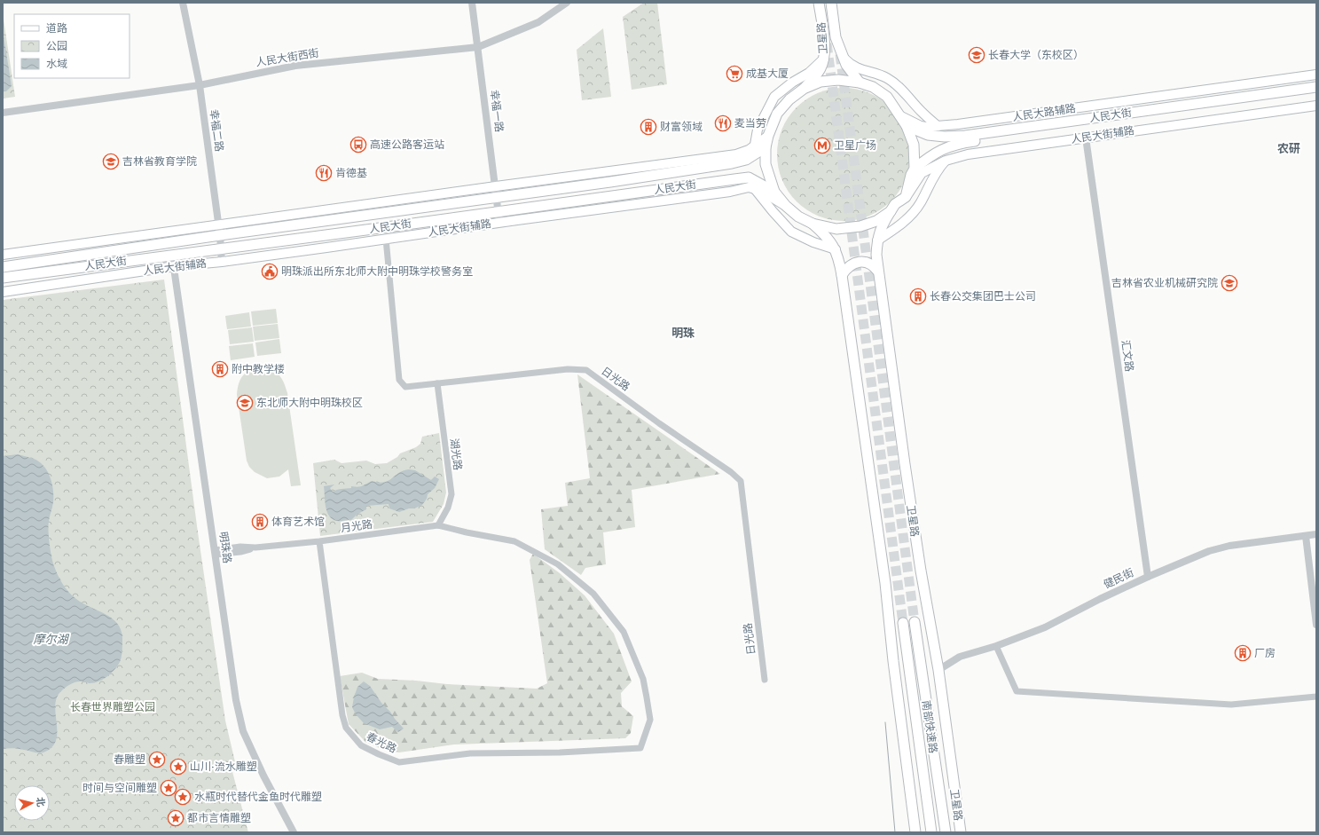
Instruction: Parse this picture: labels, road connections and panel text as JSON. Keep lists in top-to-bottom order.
{
  "streets": {
    "main road": [
      "卫星路",
      "人民大路辅路",
      "人民大街",
      "人民大街辅路",
      "南部快速路"
    ],
    "street": [
      "人民大街西街",
      "幸福一路",
      "幸福二路",
      "汇文路",
      "日光路",
      "湖光路",
      "月光路",
      "明珠路",
      "健民街",
      "春光路"
    ]
  },
  "crossings": [
    ["卫星路", "健民街"],
    ["人民大街西街", "幸福一路"],
    ["人民大街西街", "幸福二路"],
    ["幸福一路", "人民大街"],
    ["幸福一路", "人民大街辅路"],
    ["人民大街", "幸福二路"],
    ["人民大街", "明珠路"],
    ["幸福二路", "人民大街辅路"],
    ["人民大街辅路", "汇文路"],
    ["人民大街辅路", "日光路"],
    ["人民大街辅路", "明珠路"],
    ["汇文路", "健民街"],
    ["日光路", "湖光路"],
    ["湖光路", "月光路"],
    ["湖光路", "春光路"],
    ["月光路", "明珠路"],
    ["月光路", "春光路"]
  ],
  "districts": ["农研", "明珠"],
  "water": ["摩尔湖"],
  "parks": ["长春世界雕塑公园"],
  "places": {
    "school or university": [
      "长春大学（东校区）",
      "吉林省教育学院",
      "吉林省农业机械研究院",
      "东北师大附中明珠校区"
    ],
    "supermarket": ["成基大厦"],
    "restaurant": ["麦当劳", "肯德基"],
    "building": [
      "财富领域",
      "长春公交集团巴士公司",
      "附中教学楼",
      "体育艺术馆",
      "厂房"
    ],
    "bus stop": ["高速公路客运站"],
    "metro station": ["卫星广场"],
    "public building": ["明珠派出所东北师大附中明珠学校警务室"],
    "place": [
      "春雕塑",
      "山川·流水雕塑",
      "时间与空间雕塑",
      "水瓶时代替代金鱼时代雕塑",
      "都市言情雕塑"
    ]
  },
  "legend": ["道路", "公园", "水域"],
  "north": "right"
}
